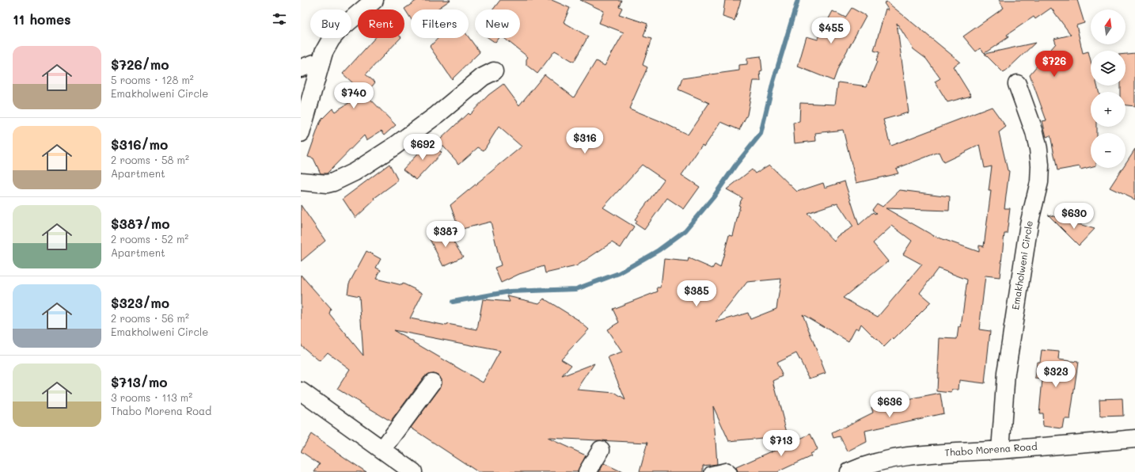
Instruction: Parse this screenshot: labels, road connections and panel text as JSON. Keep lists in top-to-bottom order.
{
  "streets": {
    "street": ["Emakholweni Circle", "Thabo Morena Road"]
  },
  "crossings": [
    ["Emakholweni Circle", "Thabo Morena Road"]
  ],
  "north": "top",
  "page": {
    "heading": "11 homes",
    "map_buttons": ["+", "−"],
    "chip": [
      "Buy",
      "Rent",
      "Filters",
      "New"
    ],
    "price": [
      "$455",
      "$726",
      "$740",
      "$316",
      "$692",
      "$630",
      "$387",
      "$385",
      "$323",
      "$636",
      "$713"
    ],
    "list": [
      {
        "name": "$726/mo",
        "note": "5 rooms · 128 m² · Emakholweni Circle"
      },
      {
        "name": "$316/mo",
        "note": "2 rooms · 58 m² · Apartment"
      },
      {
        "name": "$387/mo",
        "note": "2 rooms · 52 m² · Apartment"
      },
      {
        "name": "$323/mo",
        "note": "2 rooms · 56 m² · Emakholweni Circle"
      },
      {
        "name": "$713/mo",
        "note": "3 rooms · 113 m² · Thabo Morena Road"
      }
    ]
  }
}
